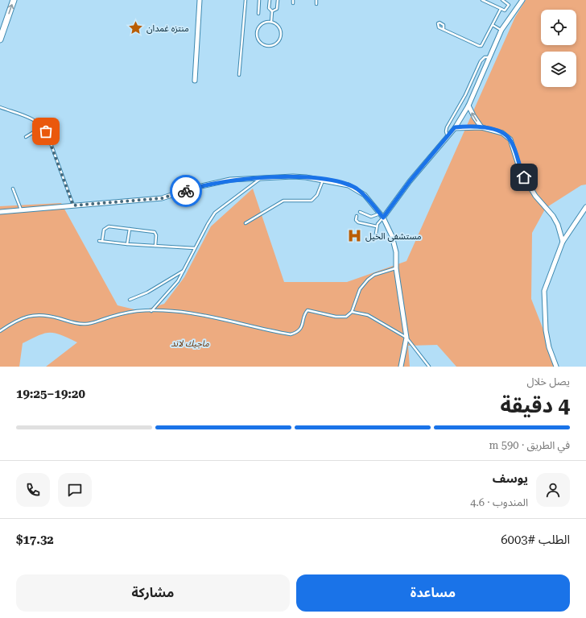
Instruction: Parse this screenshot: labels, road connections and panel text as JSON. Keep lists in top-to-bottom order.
{
  "parks": ["ماجيك لاند"],
  "places": {
    "place": ["منتزه غمدان"],
    "hospital": ["مستشفى الخيل"]
  },
  "page": {
    "heading": ["4 دقيقة", "يصل خلال", "19:20–19:25"],
    "panel": [
      "يوسف",
      "المندوب · 4.6",
      "الطلب #6003",
      "$17.32"
    ],
    "bar": "في الطريق · 590 m",
    "buttons": ["مساعدة", "مشاركة"]
  }
}
